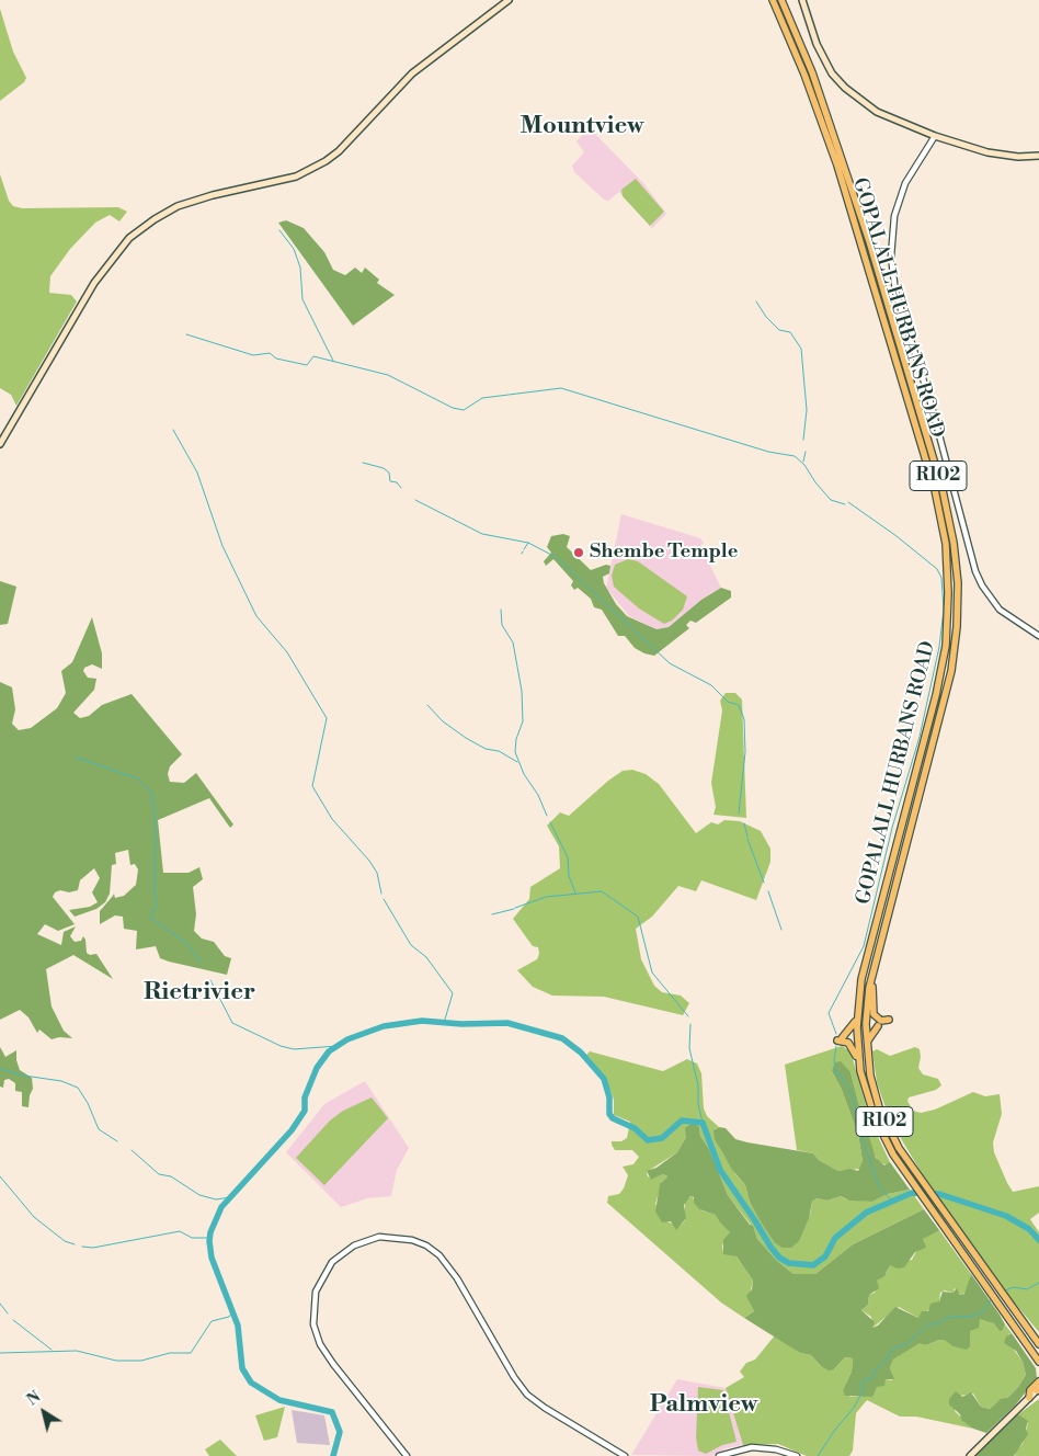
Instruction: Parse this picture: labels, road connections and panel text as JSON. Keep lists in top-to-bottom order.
{
  "streets": {
    "main road": ["GOPALALL HURBANS ROAD", "R102"]
  },
  "districts": ["Mountview", "Rietrivier", "Palmview"],
  "places": ["Shembe Temple"],
  "north": "top left"
}
